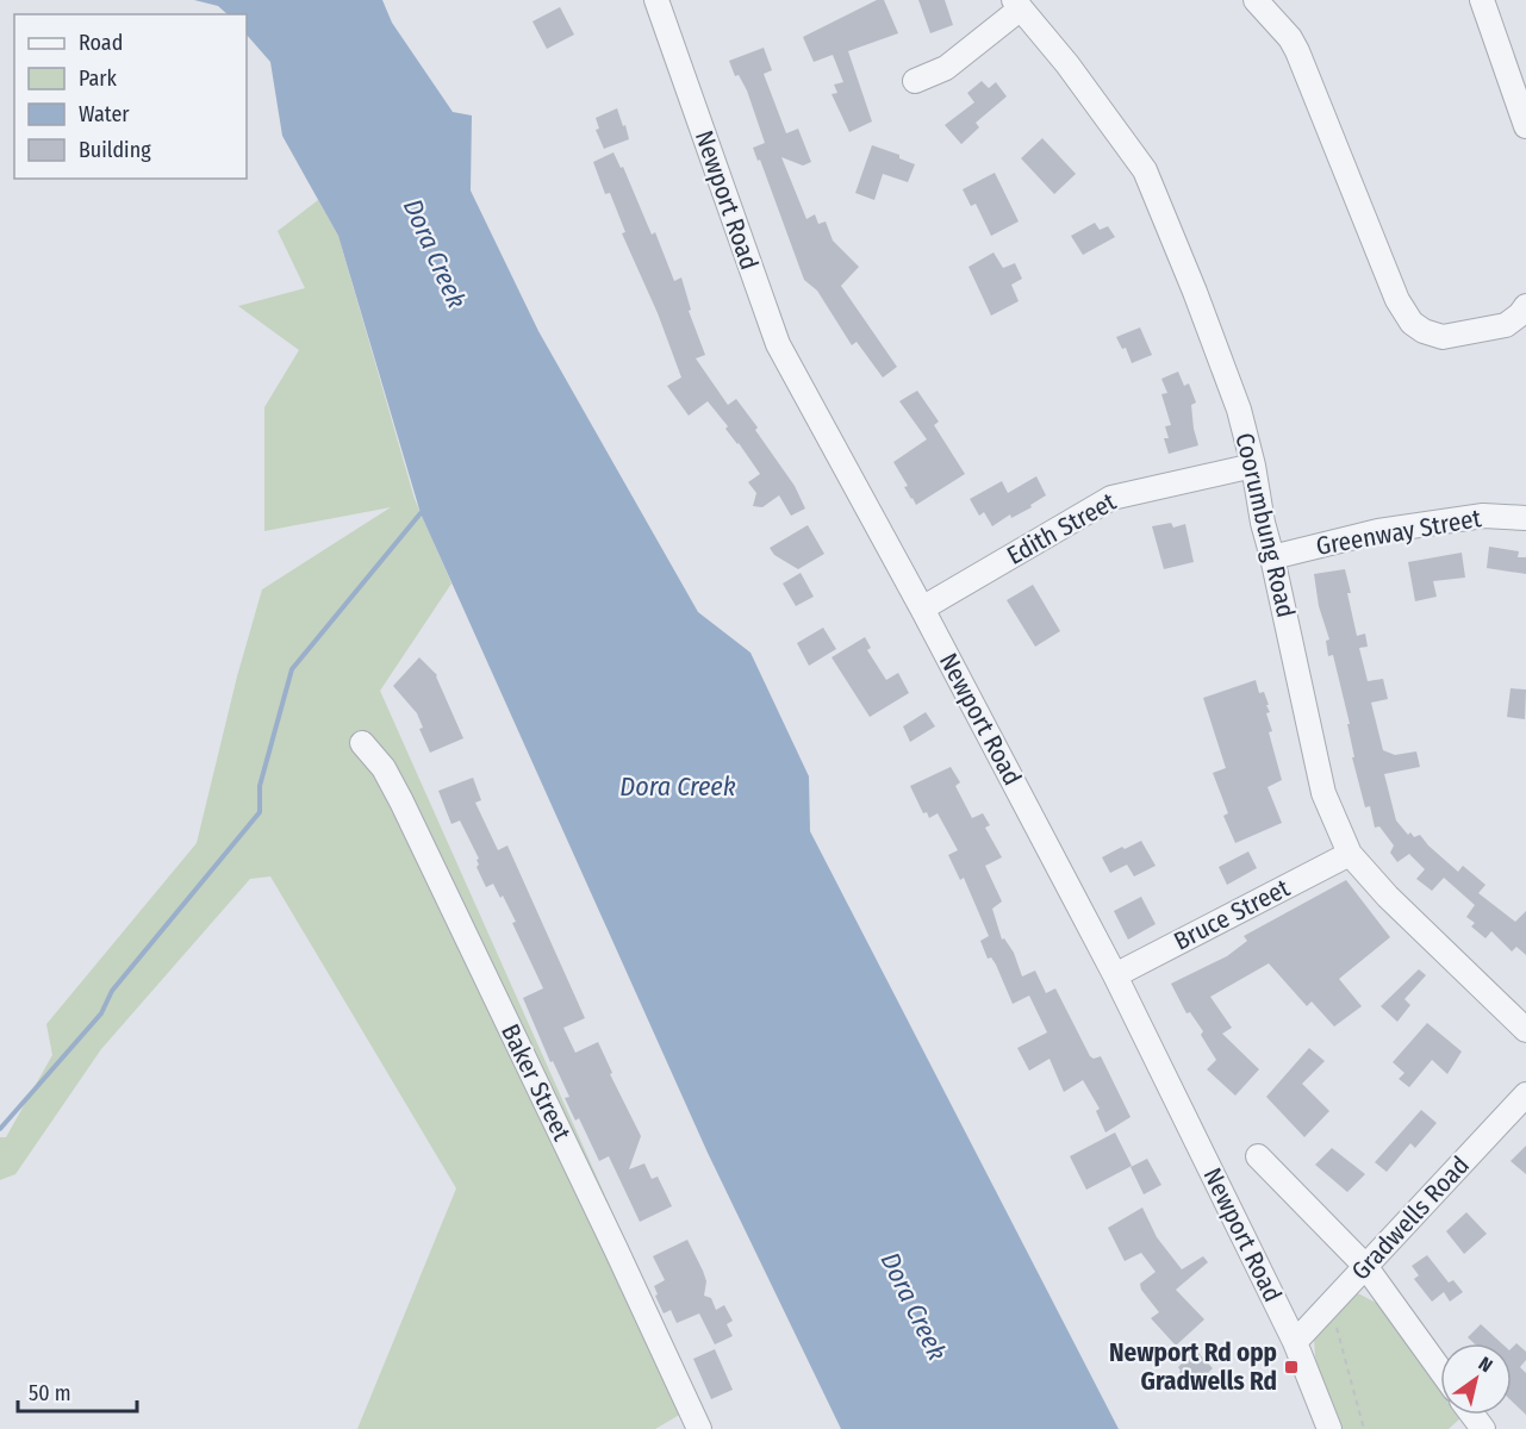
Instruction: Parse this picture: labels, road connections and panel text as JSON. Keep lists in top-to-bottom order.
{
  "streets": {
    "street": [
      "Newport Road",
      "Coorumbung Road",
      "Edith Street",
      "Greenway Street",
      "Bruce Street",
      "Baker Street",
      "Gradwells Road"
    ]
  },
  "crossings": [
    ["Newport Road", "Edith Street"],
    ["Newport Road", "Bruce Street"],
    ["Newport Road", "Gradwells Road"],
    ["Coorumbung Road", "Edith Street"],
    ["Coorumbung Road", "Greenway Street"],
    ["Coorumbung Road", "Bruce Street"]
  ],
  "water": ["Dora Creek"],
  "places": {
    "transit": ["Newport Rd opp Gradwells Rd"]
  },
  "legend": [
    "Road",
    "Park",
    "Water",
    "Building"
  ],
  "scale_bar": "50 m",
  "north": "top right"
}
